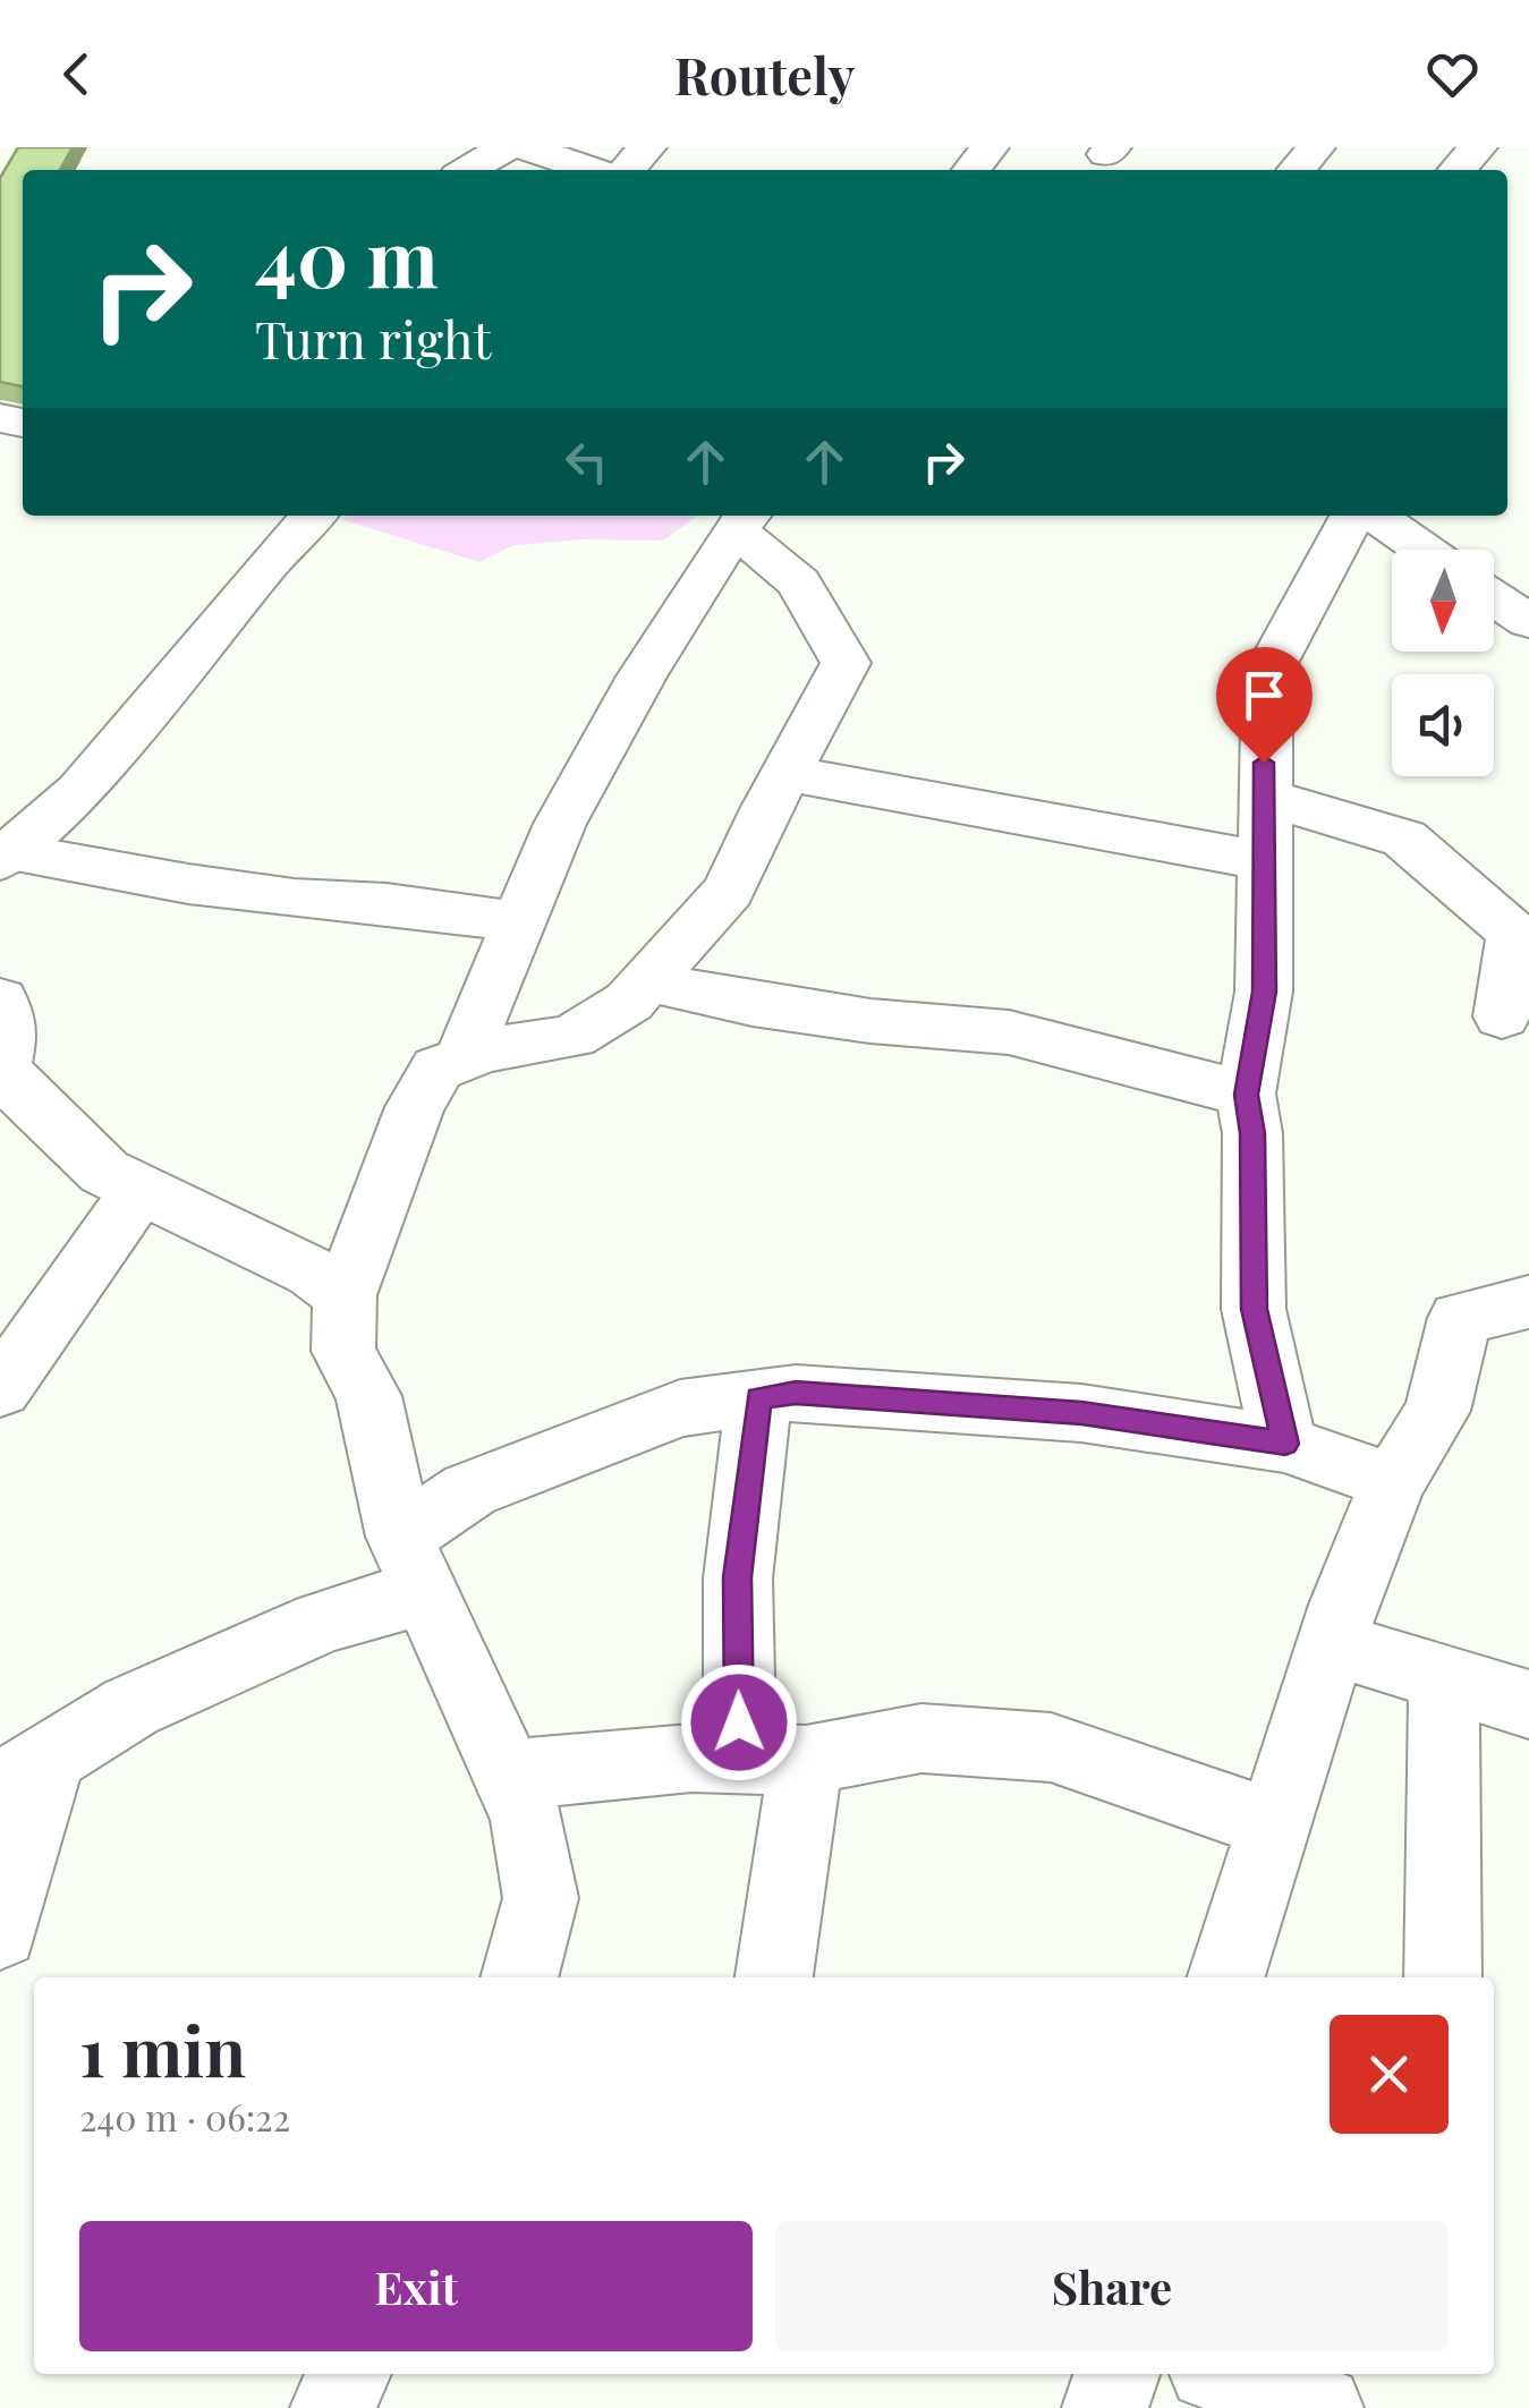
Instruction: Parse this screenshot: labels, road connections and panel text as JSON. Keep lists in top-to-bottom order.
{
  "north": "bottom",
  "page": {
    "header": "Routely",
    "turn": ["40 m", "Turn right"],
    "heading": ["1 min", "240 m · 06:22"],
    "buttons": ["Exit", "Share"]
  }
}
